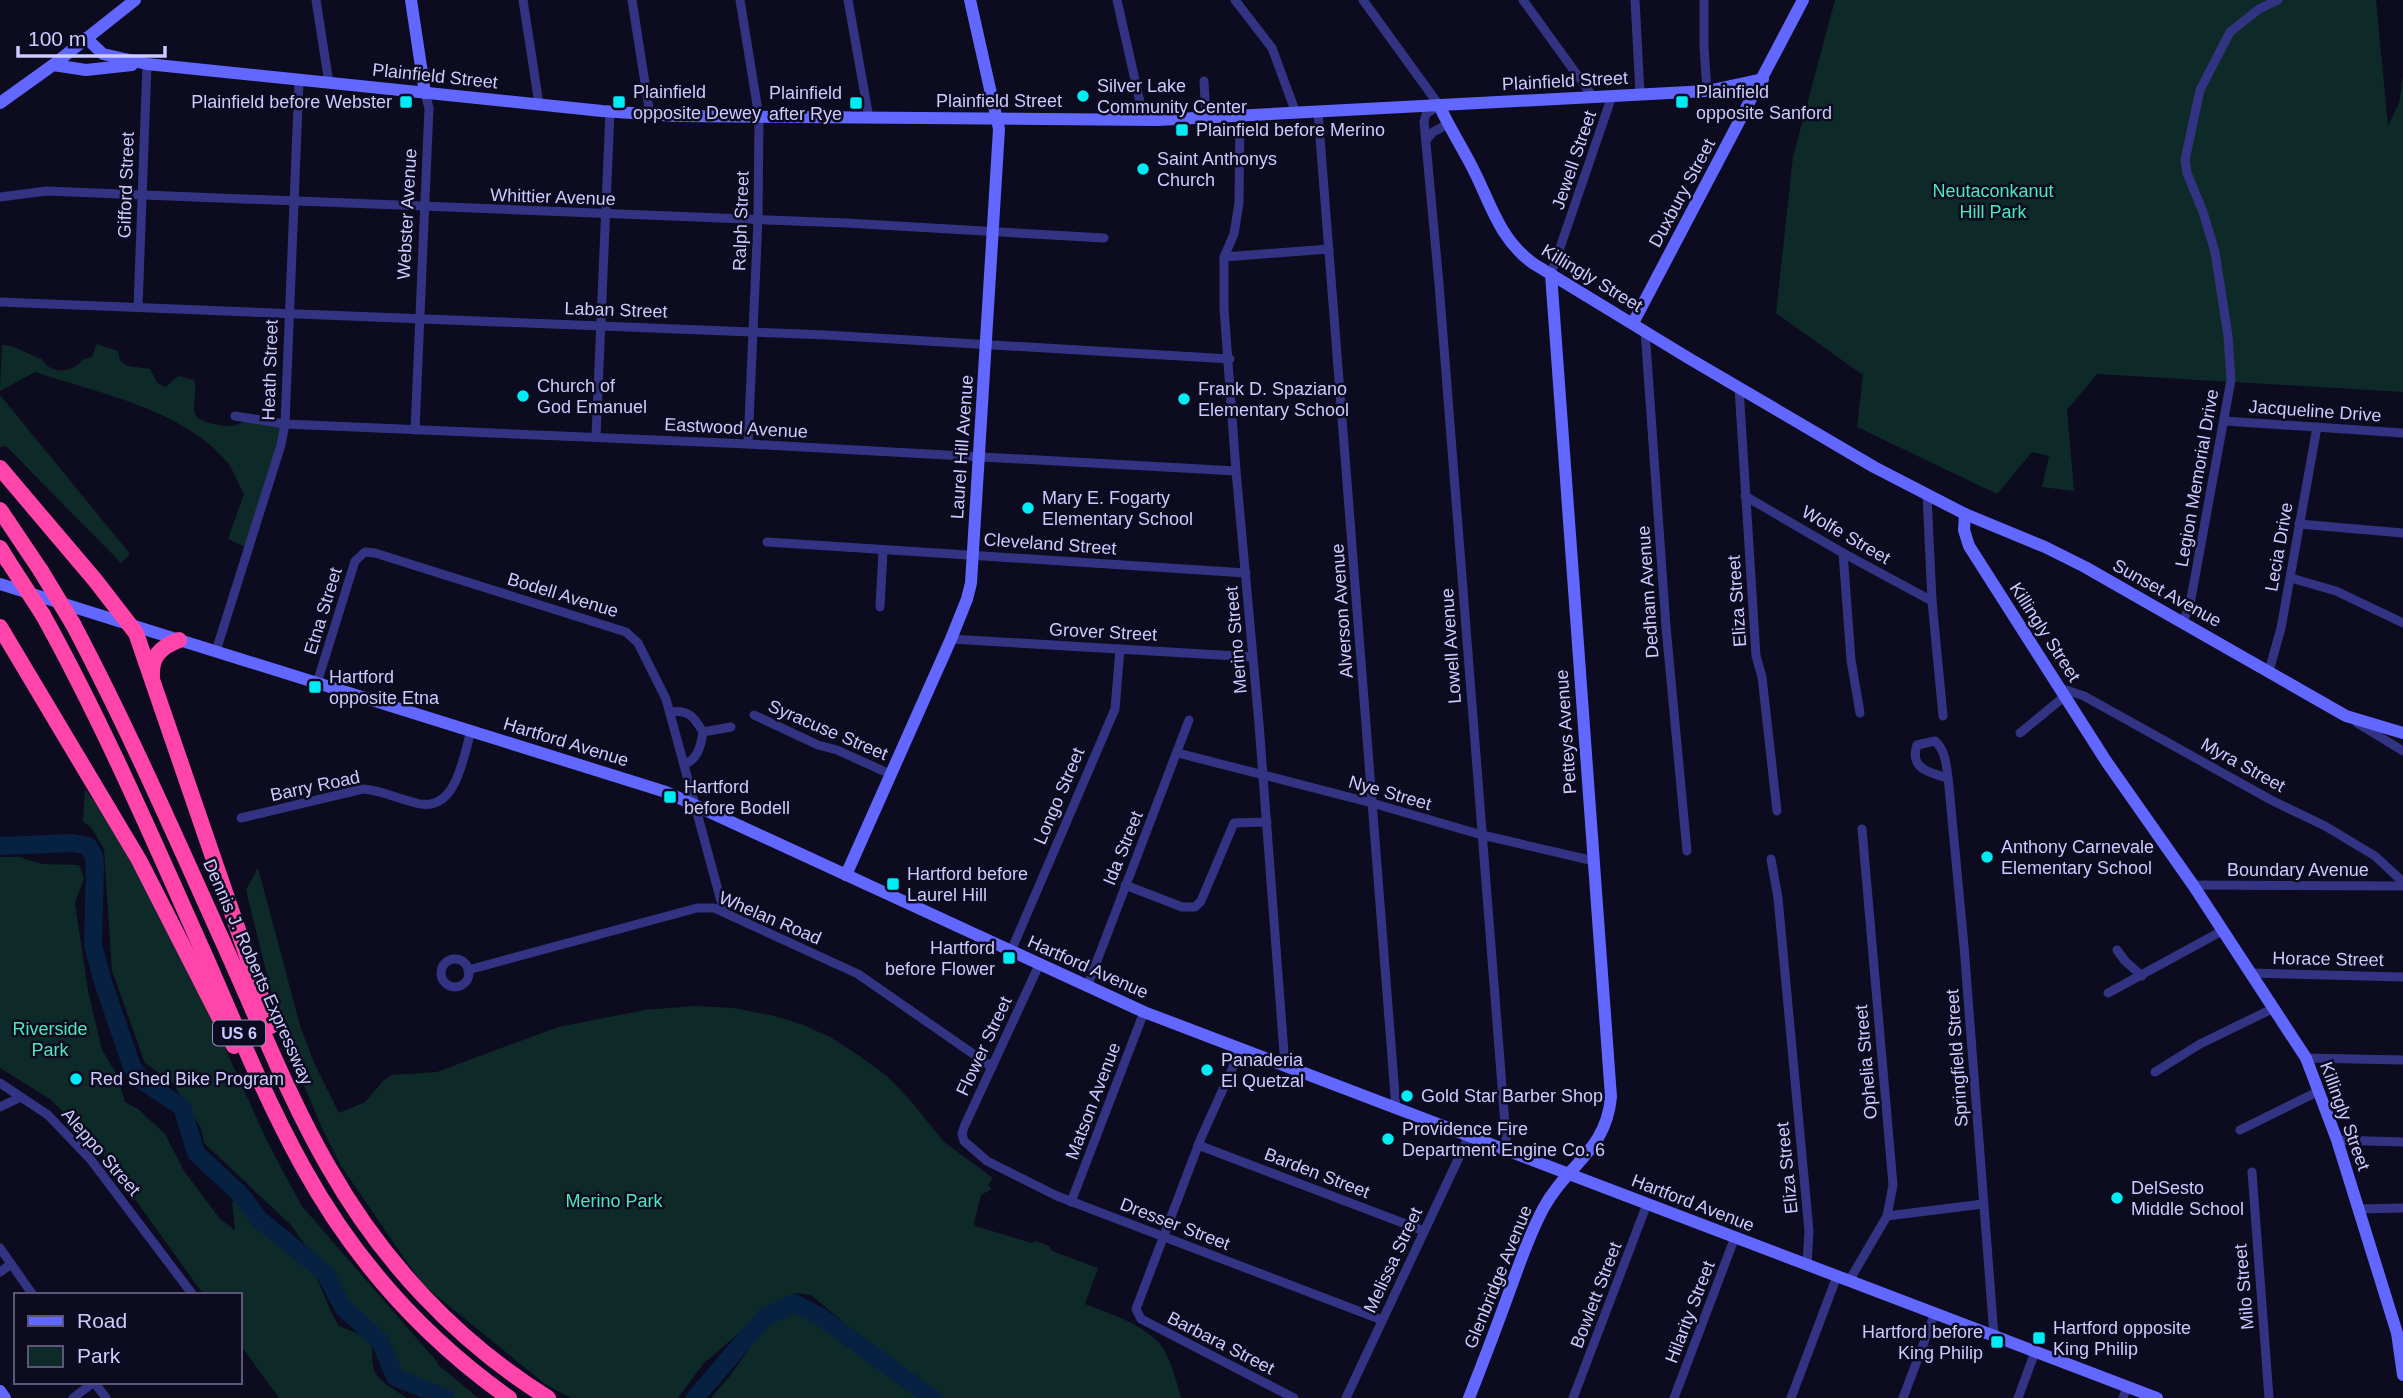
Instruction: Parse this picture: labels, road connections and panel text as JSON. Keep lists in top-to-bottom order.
{
  "streets": {
    "highway": ["Dennis J. Roberts Expressway", "US 6"],
    "main road": [
      "Plainfield Street",
      "Duxbury Street",
      "Webster Avenue",
      "Killingly Street",
      "Laurel Hill Avenue",
      "Sunset Avenue",
      "Petteys Avenue",
      "Hartford Avenue",
      "Glenbridge Avenue"
    ],
    "street": [
      "Jewell Street",
      "Gifford Street",
      "Whittier Avenue",
      "Ralph Street",
      "Laban Street",
      "Heath Street",
      "Jacqueline Drive",
      "Eastwood Avenue",
      "Legion Memorial Drive",
      "Wolfe Street",
      "Cleveland Street",
      "Lecia Drive",
      "Dedham Avenue",
      "Bodell Avenue",
      "Eliza Street",
      "Etna Street",
      "Alverson Avenue",
      "Grover Street",
      "Merino Street",
      "Lowell Avenue",
      "Syracuse Street",
      "Myra Street",
      "Barry Road",
      "Nye Street",
      "Longo Street",
      "Ida Street",
      "Boundary Avenue",
      "Whelan Road",
      "Horace Street",
      "Flower Street",
      "Springfield Street",
      "Ophelia Street",
      "Matson Avenue",
      "Aleppo Street",
      "Barden Street",
      "Dresser Street",
      "Melissa Street",
      "Milo Street",
      "Bowlett Street",
      "Hilarity Street",
      "Barbara Street"
    ]
  },
  "crossings": [
    ["Plainfield Street", "Jewell Street"],
    ["Plainfield Street", "Gifford Street"],
    ["Plainfield Street", "Duxbury Street"],
    ["Plainfield Street", "Webster Avenue"],
    ["Plainfield Street", "Ralph Street"],
    ["Plainfield Street", "Killingly Street"],
    ["Plainfield Street", "Heath Street"],
    ["Plainfield Street", "Laurel Hill Avenue"],
    ["Plainfield Street", "Alverson Avenue"],
    ["Plainfield Street", "Merino Street"],
    ["Plainfield Street", "Lowell Avenue"],
    ["Jewell Street", "Killingly Street"],
    ["Jewell Street", "Petteys Avenue"],
    ["Gifford Street", "Whittier Avenue"],
    ["Gifford Street", "Laban Street"],
    ["Duxbury Street", "Killingly Street"],
    ["Whittier Avenue", "Webster Avenue"],
    ["Whittier Avenue", "Ralph Street"],
    ["Whittier Avenue", "Heath Street"],
    ["Whittier Avenue", "Laurel Hill Avenue"],
    ["Webster Avenue", "Laban Street"],
    ["Webster Avenue", "Eastwood Avenue"],
    ["Ralph Street", "Laban Street"],
    ["Ralph Street", "Eastwood Avenue"],
    ["Killingly Street", "Dedham Avenue"],
    ["Killingly Street", "Sunset Avenue"],
    ["Killingly Street", "Eliza Street"],
    ["Killingly Street", "Lowell Avenue"],
    ["Killingly Street", "Petteys Avenue"],
    ["Killingly Street", "Myra Street"],
    ["Killingly Street", "Boundary Avenue"],
    ["Killingly Street", "Horace Street"],
    ["Laban Street", "Heath Street"],
    ["Laban Street", "Laurel Hill Avenue"],
    ["Laban Street", "Merino Street"],
    ["Heath Street", "Eastwood Avenue"],
    ["Heath Street", "Hartford Avenue"],
    ["Jacqueline Drive", "Legion Memorial Drive"],
    ["Jacqueline Drive", "Lecia Drive"],
    ["Eastwood Avenue", "Laurel Hill Avenue"],
    ["Eastwood Avenue", "Merino Street"],
    ["Laurel Hill Avenue", "Cleveland Street"],
    ["Laurel Hill Avenue", "Grover Street"],
    ["Laurel Hill Avenue", "Syracuse Street"],
    ["Laurel Hill Avenue", "Hartford Avenue"],
    ["Legion Memorial Drive", "Sunset Avenue"],
    ["Wolfe Street", "Eliza Street"],
    ["Cleveland Street", "Merino Street"],
    ["Lecia Drive", "Sunset Avenue"],
    ["Bodell Avenue", "Etna Street"],
    ["Bodell Avenue", "Hartford Avenue"],
    ["Bodell Avenue", "Whelan Road"],
    ["Eliza Street", "Hartford Avenue"],
    ["Etna Street", "Hartford Avenue"],
    ["Alverson Avenue", "Hartford Avenue"],
    ["Alverson Avenue", "Nye Street"],
    ["Grover Street", "Merino Street"],
    ["Grover Street", "Longo Street"],
    ["Merino Street", "Hartford Avenue"],
    ["Merino Street", "Nye Street"],
    ["Lowell Avenue", "Hartford Avenue"],
    ["Lowell Avenue", "Nye Street"],
    ["Petteys Avenue", "Hartford Avenue"],
    ["Petteys Avenue", "Nye Street"],
    ["Petteys Avenue", "Glenbridge Avenue"],
    ["Hartford Avenue", "Barry Road"],
    ["Hartford Avenue", "Longo Street"],
    ["Hartford Avenue", "Ida Street"],
    ["Hartford Avenue", "Flower Street"],
    ["Hartford Avenue", "Springfield Street"],
    ["Hartford Avenue", "Ophelia Street"],
    ["Hartford Avenue", "Matson Avenue"],
    ["Hartford Avenue", "Melissa Street"],
    ["Hartford Avenue", "Glenbridge Avenue"],
    ["Hartford Avenue", "Bowlett Street"],
    ["Hartford Avenue", "Hilarity Street"],
    ["Myra Street", "Boundary Avenue"],
    ["Nye Street", "Ida Street"],
    ["Whelan Road", "Flower Street"],
    ["Flower Street", "Dresser Street"],
    ["Matson Avenue", "Dresser Street"],
    ["Barden Street", "Melissa Street"],
    ["Dresser Street", "Melissa Street"],
    ["Dresser Street", "Barbara Street"]
  ],
  "parks": ["Neutaconkanut Hill Park", "Riverside Park", "Merino Park"],
  "places": {
    "other": [
      "Silver Lake Community Center",
      "Saint Anthonys Church",
      "Church of God Emanuel",
      "Frank D. Spaziano Elementary School",
      "Mary E. Fogarty Elementary School",
      "Anthony Carnevale Elementary School",
      "Panaderia El Quetzal",
      "Red Shed Bike Program",
      "Gold Star Barber Shop",
      "Providence Fire Department Engine Co. 6",
      "DelSesto Middle School"
    ],
    "transit": [
      "Plainfield before Webster",
      "Plainfield opposite Dewey",
      "Plainfield opposite Sanford",
      "Plainfield after Rye",
      "Plainfield before Merino",
      "Hartford opposite Etna",
      "Hartford before Bodell",
      "Hartford before Laurel Hill",
      "Hartford before Flower",
      "Hartford opposite King Philip",
      "Hartford before King Philip"
    ]
  },
  "legend": ["Road", "Park"],
  "scale_bar": "100 m"
}
